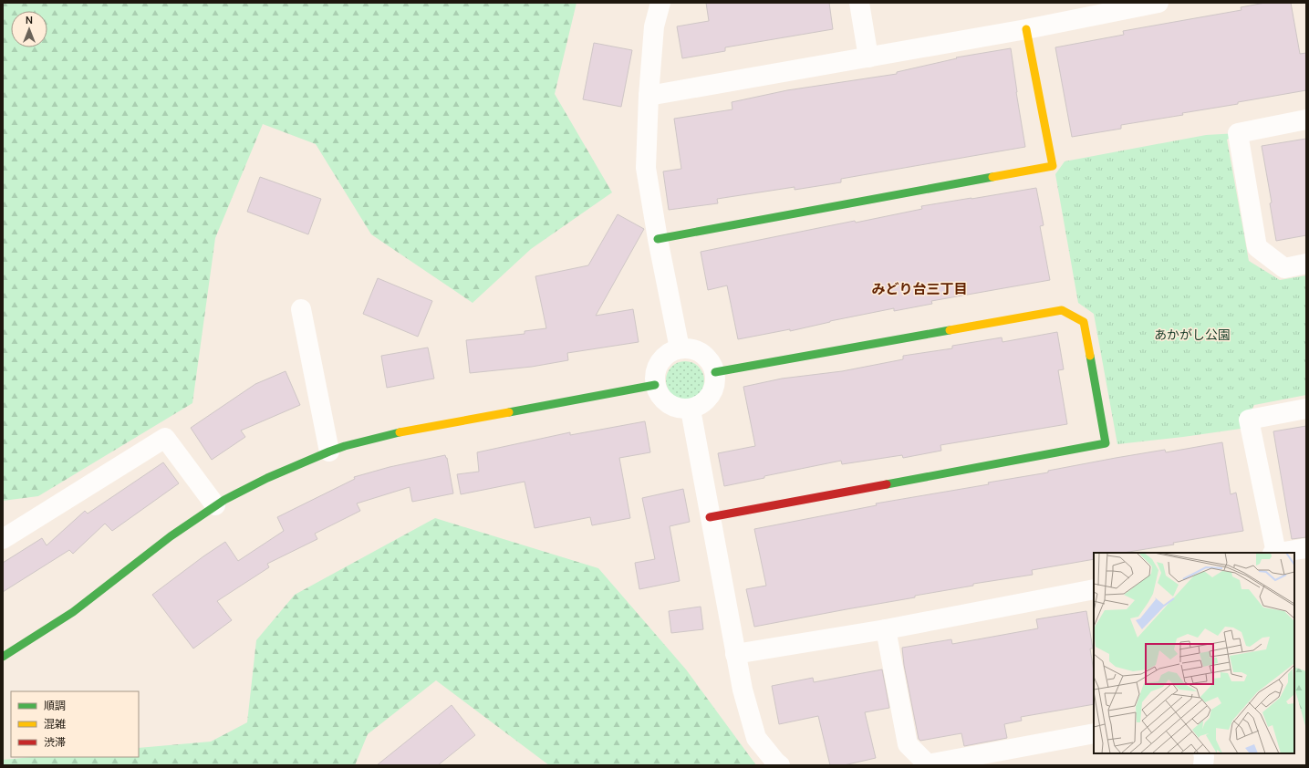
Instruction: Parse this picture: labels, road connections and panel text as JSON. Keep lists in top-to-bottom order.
{
  "districts": ["みどり台三丁目"],
  "parks": ["あかがし公園"],
  "legend": ["順調", "混雑", "渋滞"],
  "north": "top"
}
